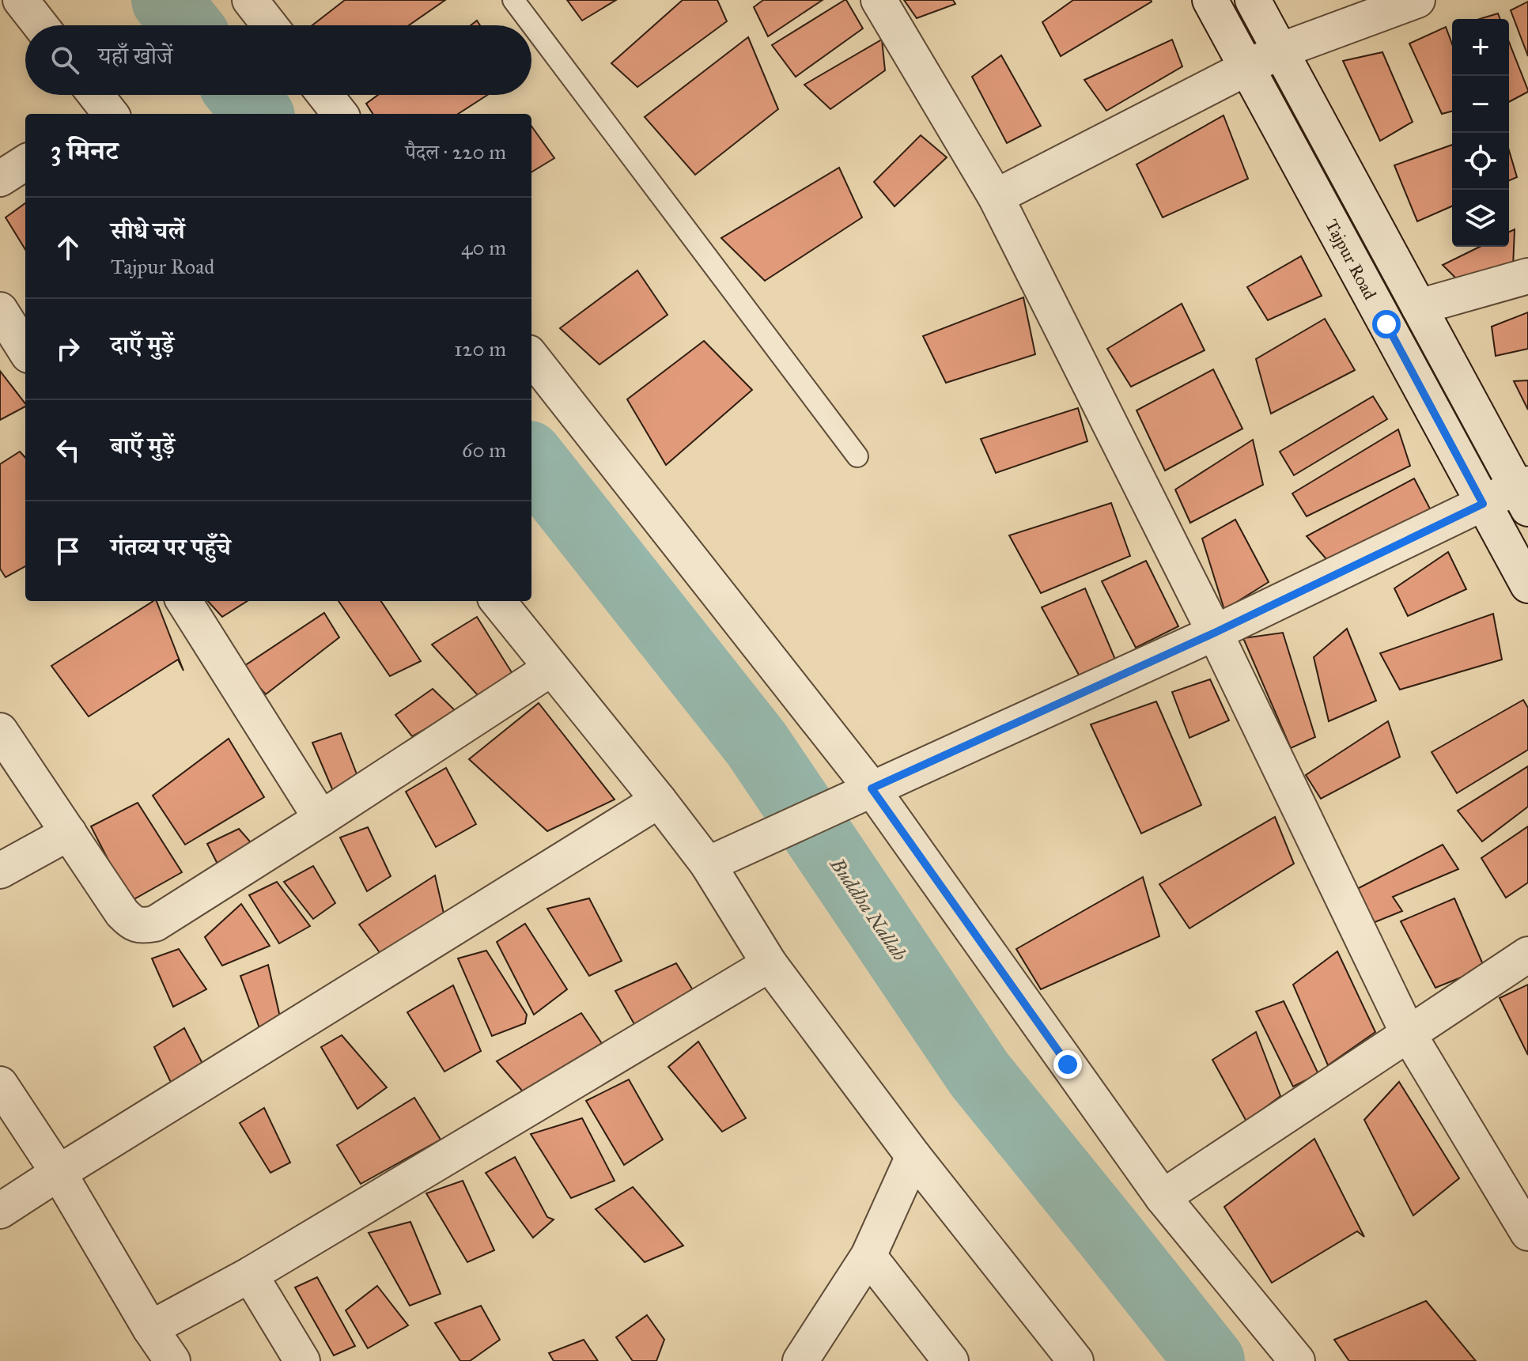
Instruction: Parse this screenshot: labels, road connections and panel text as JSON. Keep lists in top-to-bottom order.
{
  "streets": {
    "street": ["Tajpur Road"]
  },
  "water": ["Buddha Nallah"],
  "page": {
    "map_buttons": ["+", "−"],
    "search": "यहाँ खोजें",
    "heading": ["3 मिनट", "पैदल · 220 m"],
    "list": [
      ["सीधे चलें", "Tajpur Road", "40 m"],
      ["दाएँ मुड़ें", "120 m"],
      ["बाएँ मुड़ें", "60 m"],
      "गंतव्य पर पहुँचे"
    ]
  }
}
